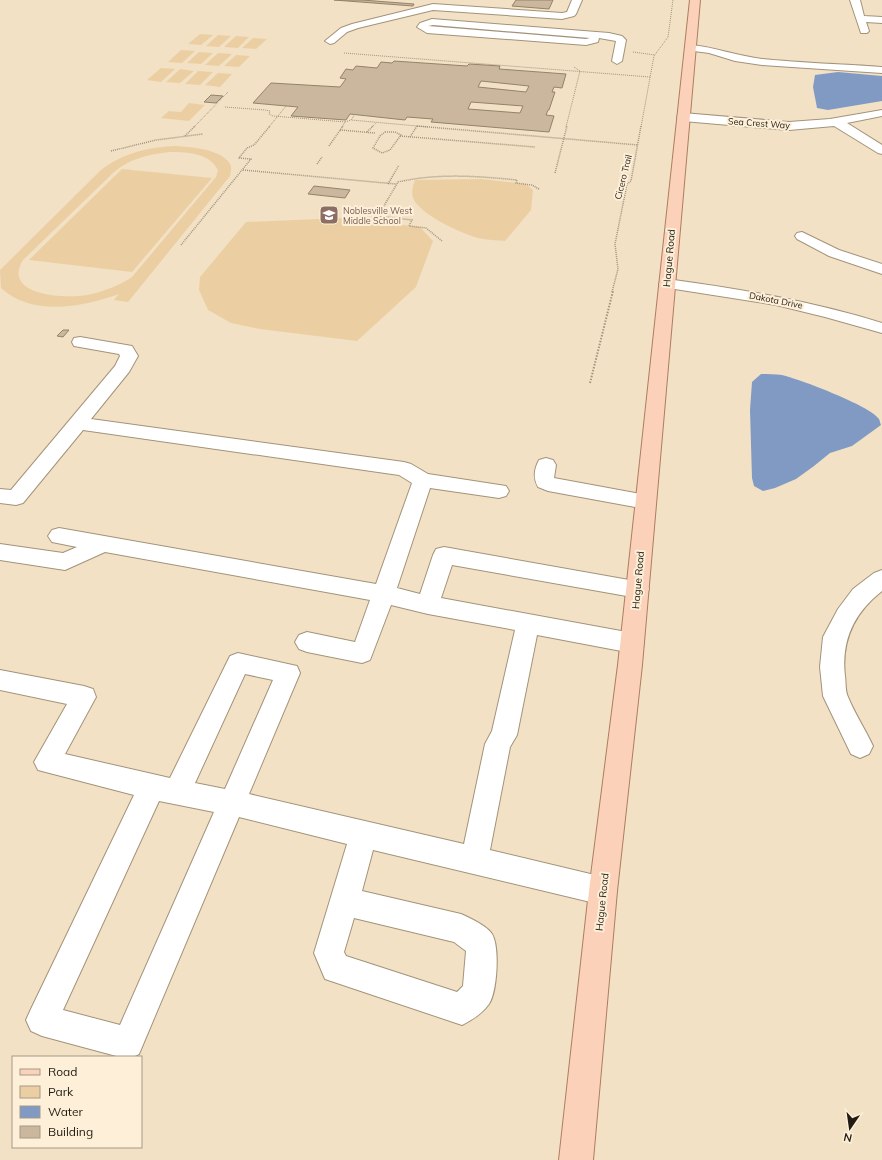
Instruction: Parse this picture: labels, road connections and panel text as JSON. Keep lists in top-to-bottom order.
{
  "streets": {
    "main road": ["Hague Road"],
    "street": ["Sea Crest Way", "Dakota Drive"],
    "path": ["Cicero Trail"]
  },
  "crossings": [
    ["Sea Crest Way", "Hague Road"],
    ["Hague Road", "Dakota Drive"]
  ],
  "places": {
    "school or university": ["Noblesville West Middle School"]
  },
  "legend": [
    "Road",
    "Park",
    "Water",
    "Building"
  ],
  "north": "bottom"
}
